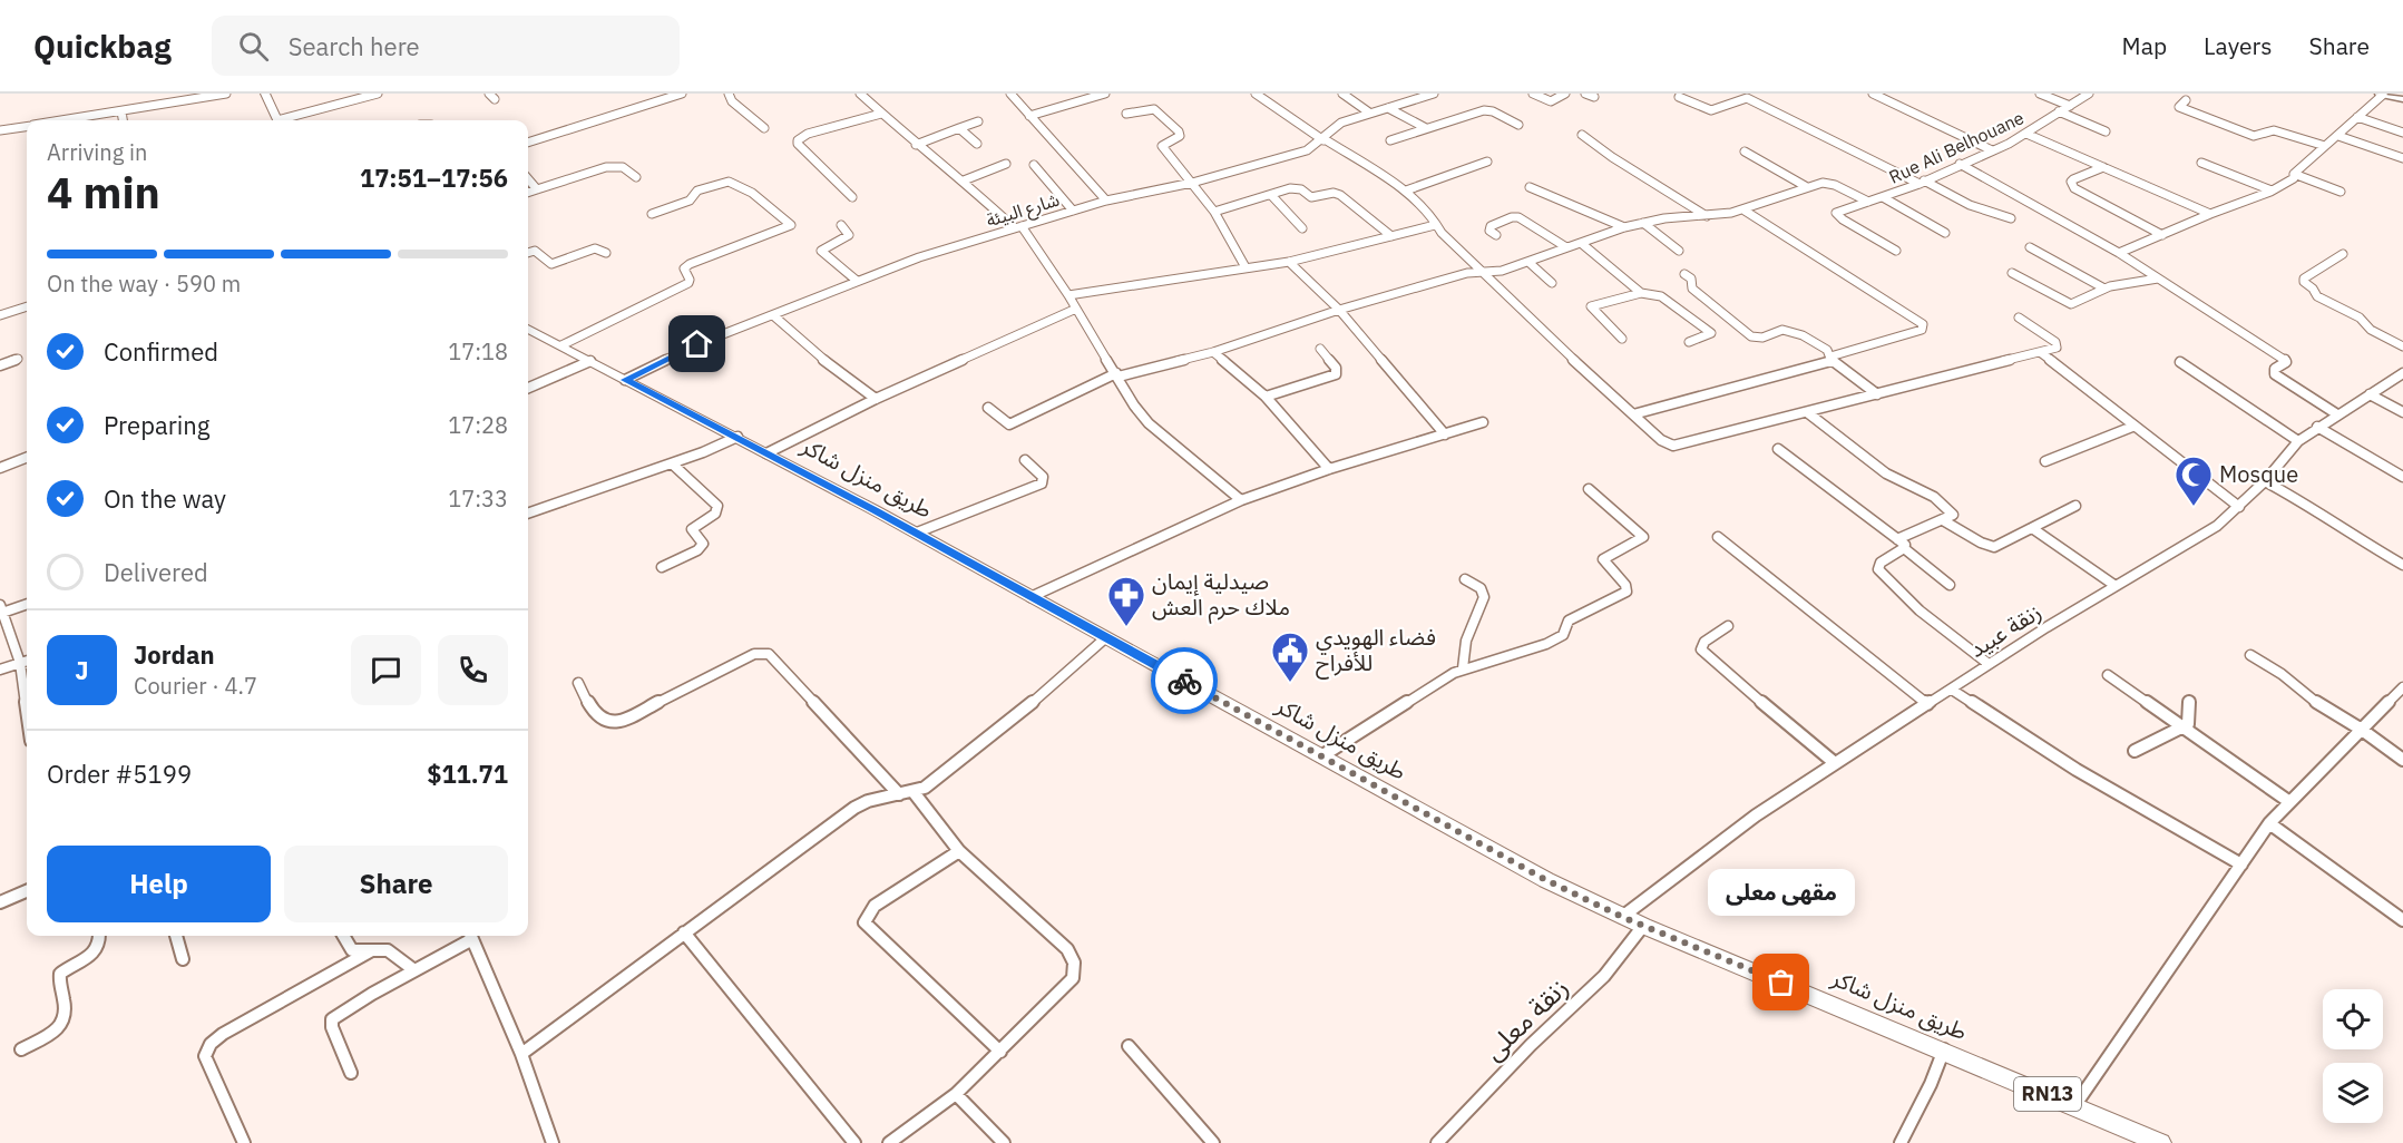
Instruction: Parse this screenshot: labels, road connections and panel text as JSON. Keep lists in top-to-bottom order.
{
  "streets": {
    "main road": ["طريق منزل شاكر", "RN13"],
    "street": [
      "Rue Ali Belhouane",
      "شارع البيئة",
      "زنقة عبيد",
      "زنقة معلى"
    ]
  },
  "crossings": [
    ["شارع البيئة", "طريق منزل شاكر"],
    ["طريق منزل شاكر", "زنقة عبيد"],
    ["طريق منزل شاكر", "زنقة معلى"]
  ],
  "places": {
    "mosque": ["Mosque"],
    "pharmacy": ["صيدلية إيمان ملاك حرم العش"],
    "public building": ["فضاء الهويدي للأفراح"],
    "other": ["مقهى معلى"]
  },
  "page": {
    "header": "Quickbag",
    "search": "Search here",
    "nav": ["Map", "Layers", "Share"],
    "heading": ["4 min", "Arriving in", "17:51–17:56"],
    "panel": [
      "Jordan",
      "Courier · 4.7",
      "Order #5199",
      "$11.71"
    ],
    "bar": "On the way · 590 m",
    "list": [
      ["Confirmed", "17:18"],
      ["Preparing", "17:28"],
      ["On the way", "17:33"],
      "Delivered"
    ],
    "round": "J",
    "buttons": ["Help", "Share"],
    "bubble": "مقهى معلى"
  }
}
